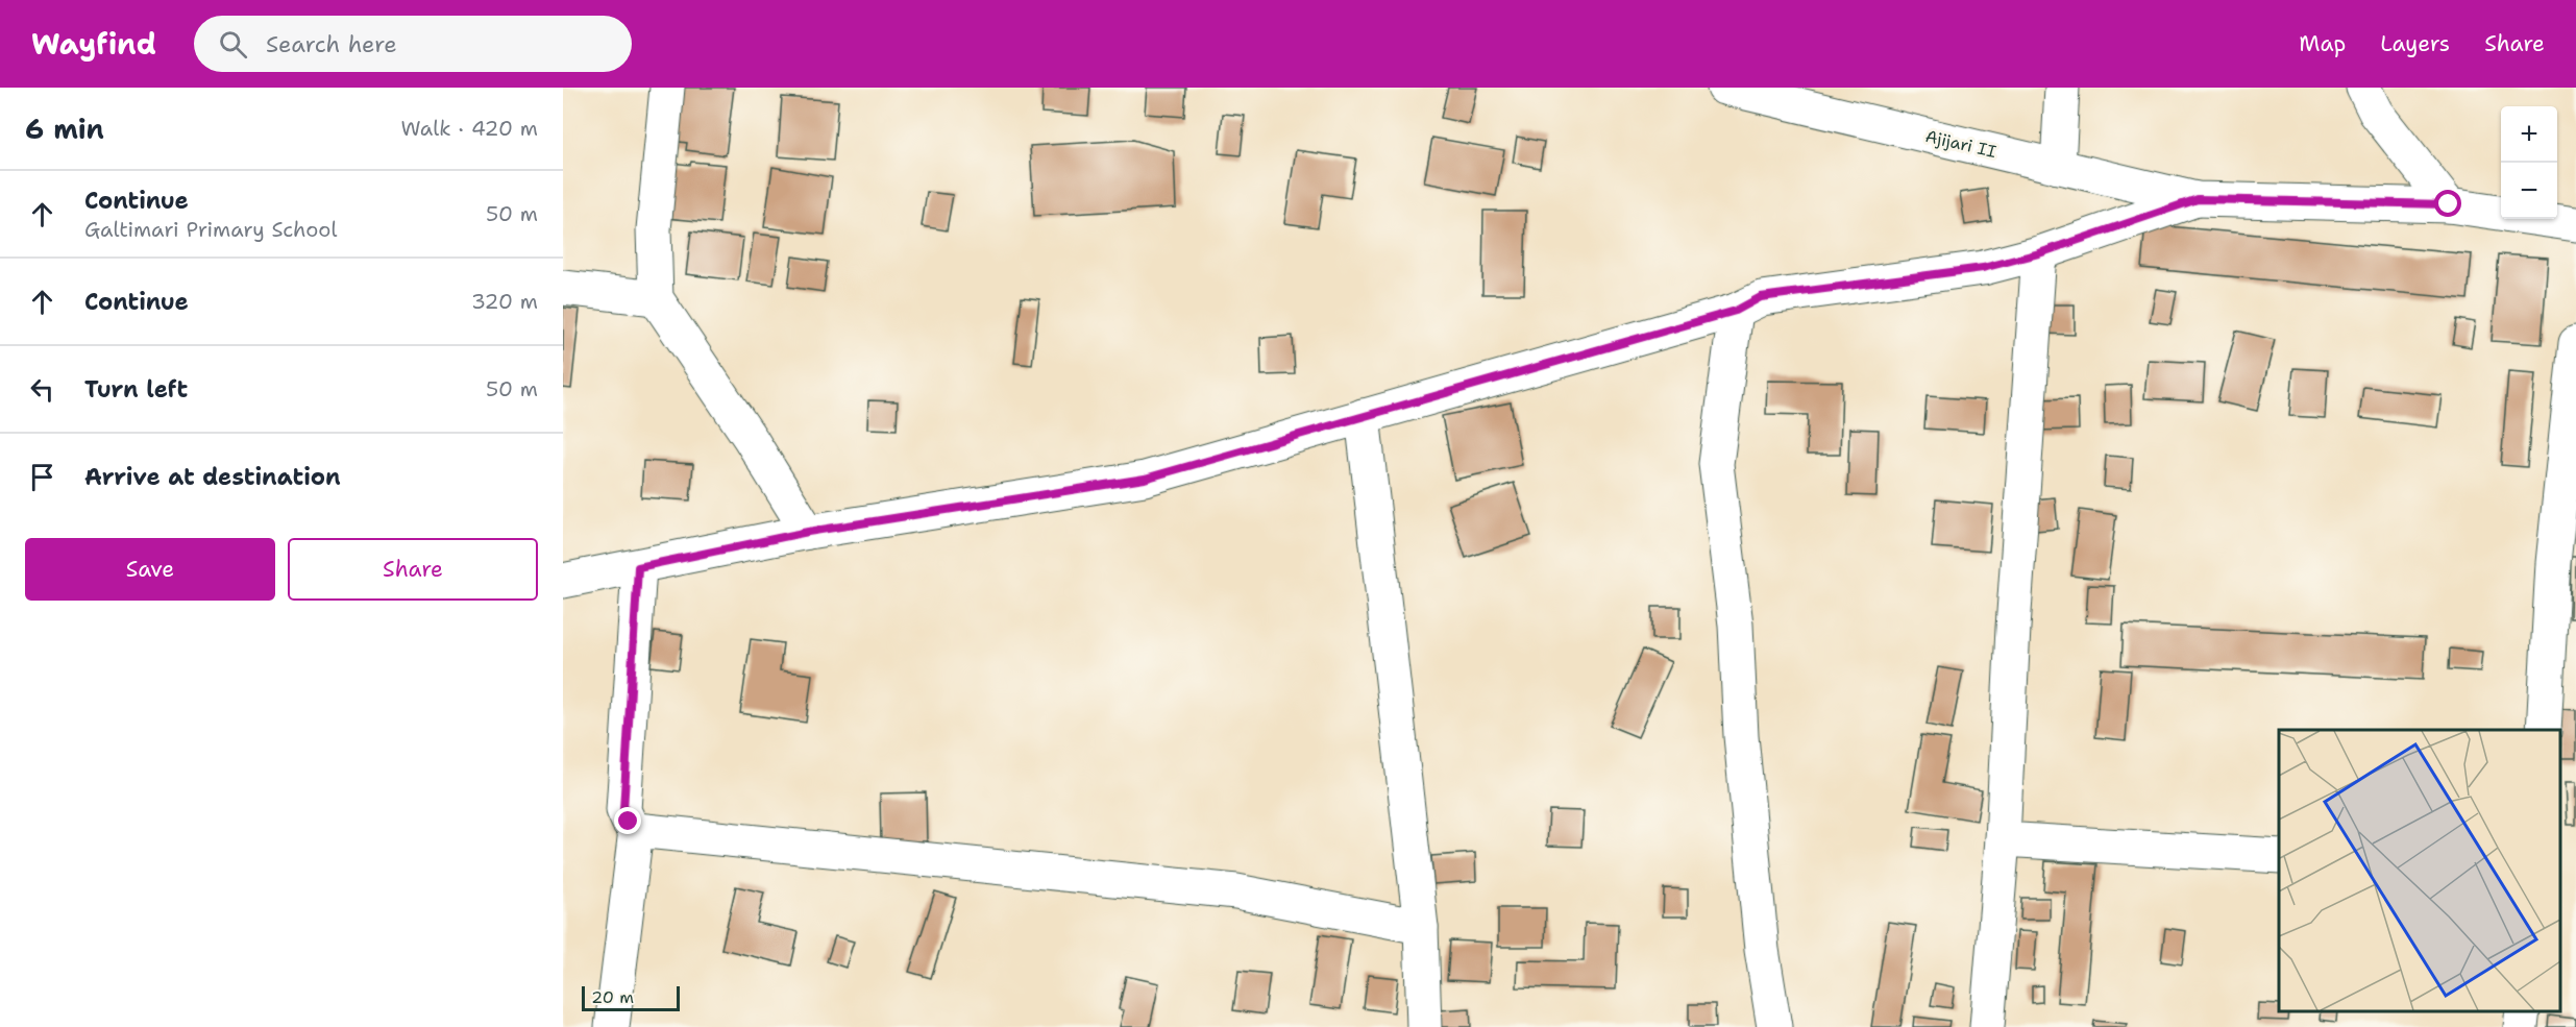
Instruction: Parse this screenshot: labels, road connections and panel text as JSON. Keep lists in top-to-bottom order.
{
  "streets": {
    "street": ["Ajijari II"]
  },
  "scale_bar": "20 m",
  "page": {
    "header": "Wayfind",
    "search": "Search here",
    "nav": ["Map", "Layers", "Share"],
    "heading": ["6 min", "Walk · 420 m"],
    "map_buttons": ["+", "−"],
    "list": [
      ["Continue", "Galtimari Primary School", "50 m"],
      ["Continue", "320 m"],
      ["Turn left", "50 m"],
      "Arrive at destination"
    ],
    "buttons": ["Save", "Share"],
    "scale": "20 m"
  }
}
